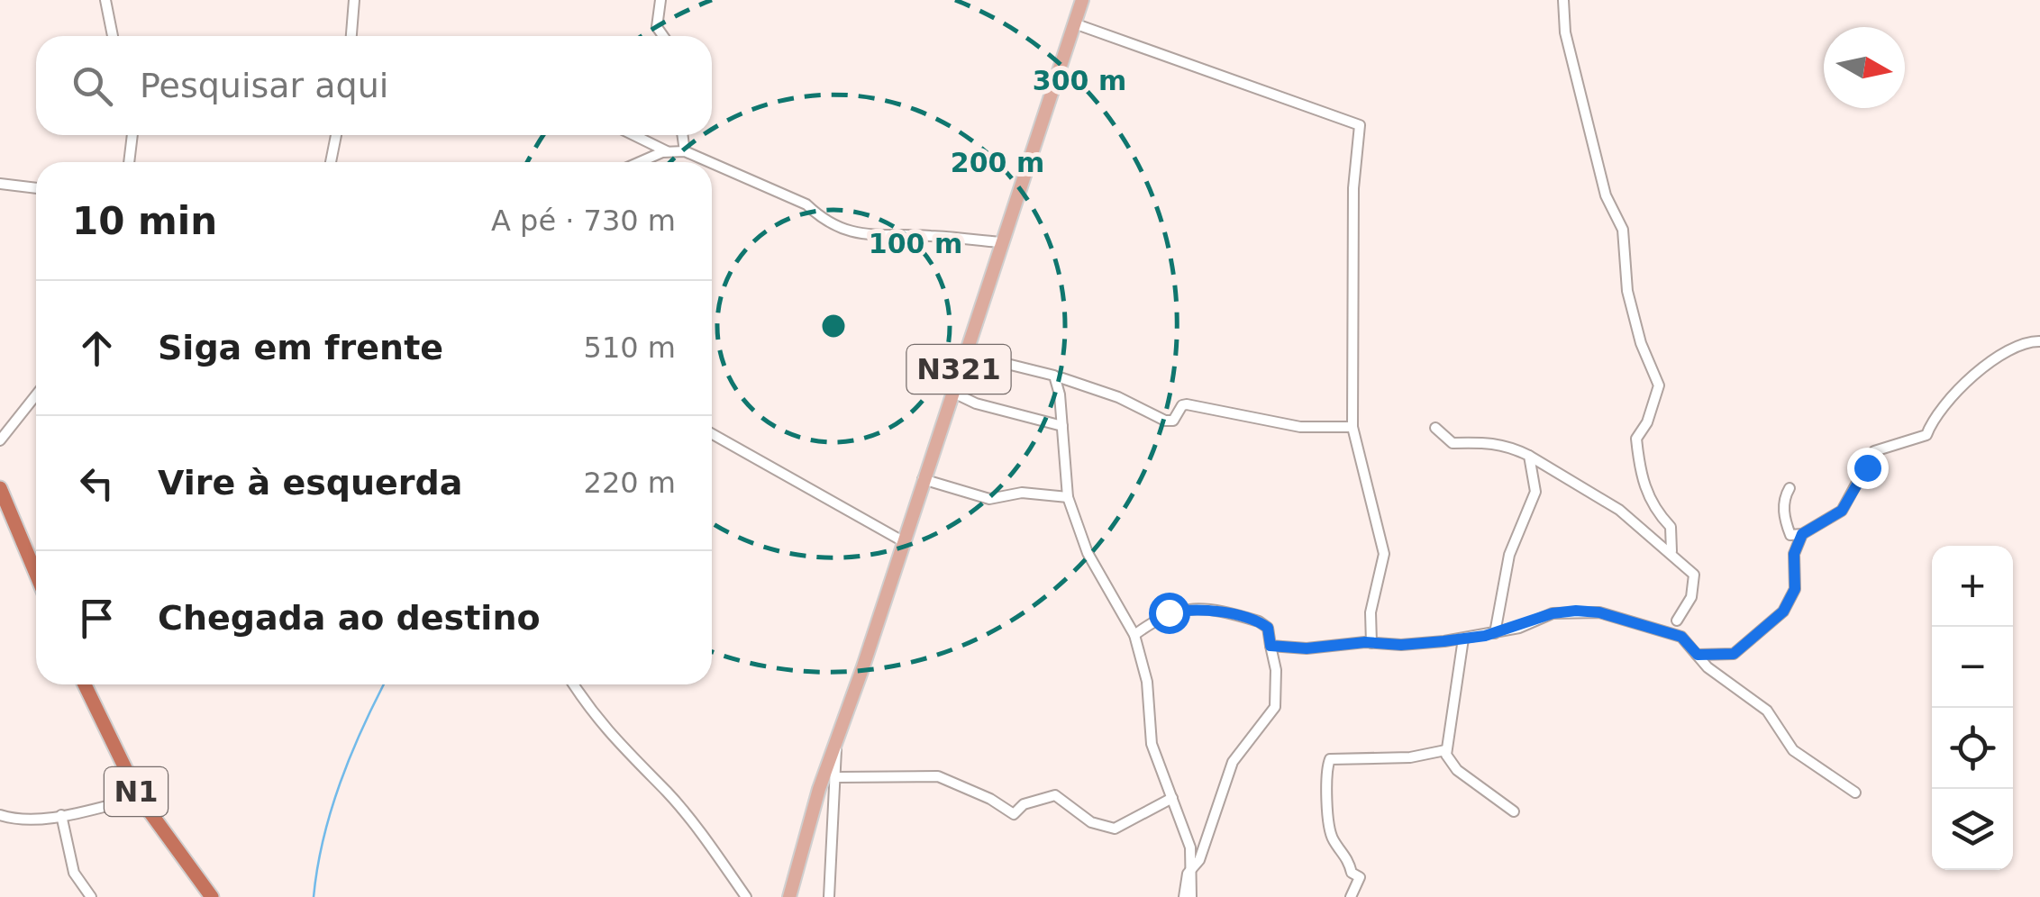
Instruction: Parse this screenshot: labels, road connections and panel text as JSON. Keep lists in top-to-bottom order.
{
  "streets": {
    "highway": ["N1"],
    "main road": ["N321"]
  },
  "north": "right",
  "page": {
    "search": "Pesquisar aqui",
    "heading": ["10 min", "A pé · 730 m"],
    "list": [
      ["Siga em frente", "510 m"],
      ["Vire à esquerda", "220 m"],
      "Chegada ao destino"
    ],
    "map_buttons": ["+", "−"]
  },
  "rings": ["300 m", "200 m", "100 m"]
}
